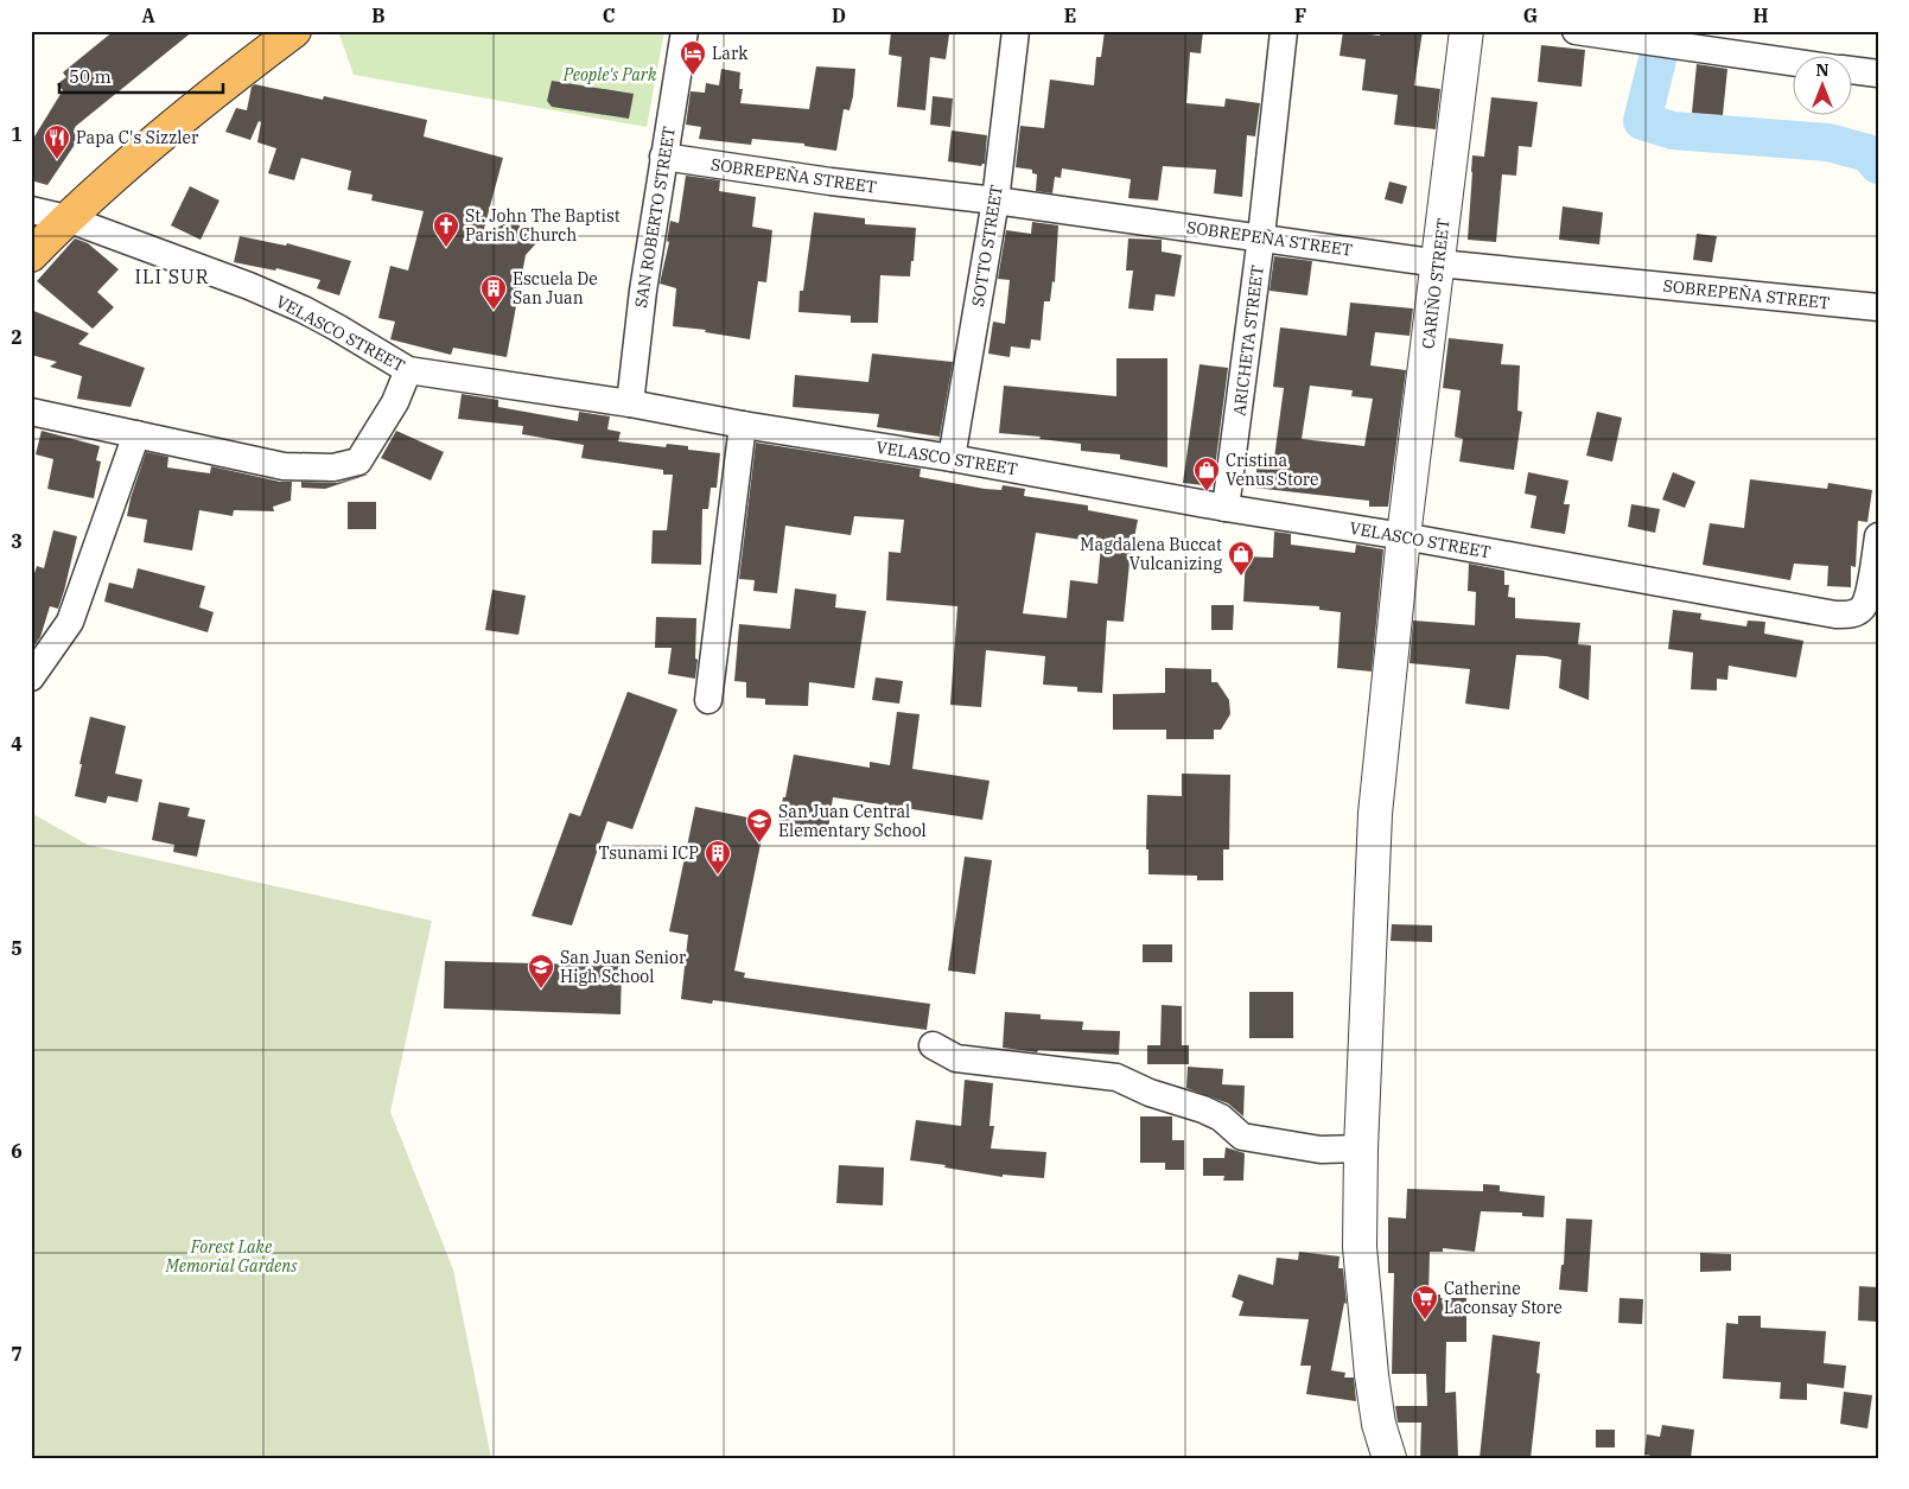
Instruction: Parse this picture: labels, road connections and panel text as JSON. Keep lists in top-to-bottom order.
{
  "streets": {
    "street": [
      "SOBREPEÑA STREET",
      "SAN ROBERTO STREET",
      "SOTTO STREET",
      "CARIÑO STREET",
      "VELASCO STREET",
      "ARICHETA STREET"
    ]
  },
  "crossings": [
    ["SOBREPEÑA STREET", "SAN ROBERTO STREET"],
    ["SOBREPEÑA STREET", "SOTTO STREET"],
    ["SOBREPEÑA STREET", "CARIÑO STREET"],
    ["SOBREPEÑA STREET", "ARICHETA STREET"],
    ["SAN ROBERTO STREET", "VELASCO STREET"],
    ["SOTTO STREET", "VELASCO STREET"],
    ["CARIÑO STREET", "VELASCO STREET"],
    ["VELASCO STREET", "ARICHETA STREET"]
  ],
  "districts": ["ILI SUR"],
  "parks": ["People's Park", "Forest Lake Memorial Gardens"],
  "places": {
    "hotel": ["Lark"],
    "restaurant": ["Papa C's Sizzler"],
    "church": ["St. John The Baptist Parish Church"],
    "building": ["Escuela De San Juan", "Tsunami ICP"],
    "shop": ["Cristina Venus Store", "Magdalena Buccat Vulcanizing"],
    "school or university": ["San Juan Central Elementary School", "San Juan Senior High School"],
    "supermarket": ["Catherine Laconsay Store"]
  },
  "scale_bar": "50 m",
  "north": "top",
  "grid": {
    "columns": [
      "A",
      "B",
      "C",
      "D",
      "E",
      "F",
      "G",
      "H"
    ],
    "rows": [
      "1",
      "2",
      "3",
      "4",
      "5",
      "6",
      "7"
    ]
  }
}
